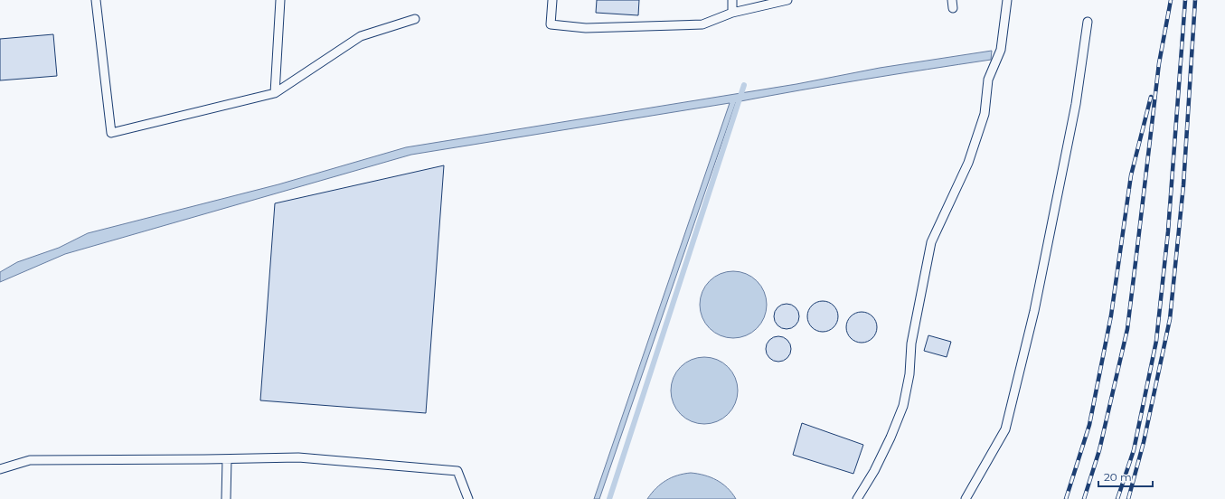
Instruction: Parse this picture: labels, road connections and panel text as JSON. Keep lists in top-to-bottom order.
{
  "scale_bar": "20 m"
}
